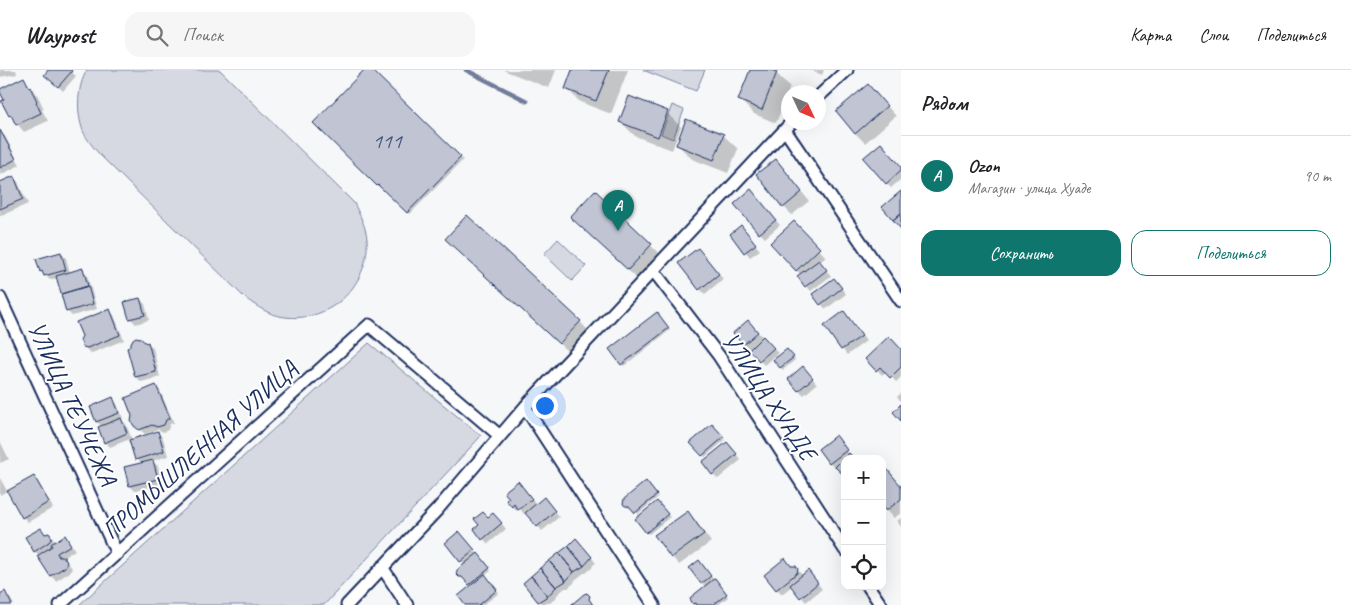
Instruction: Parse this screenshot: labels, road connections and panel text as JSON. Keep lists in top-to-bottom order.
{
  "streets": {
    "street": ["УЛИЦА ХУАДЕ", "УЛИЦА ТЕУЧЕЖА", "ПРОМЫШЛЕННАЯ УЛИЦА"]
  },
  "crossings": [
    ["УЛИЦА ТЕУЧЕЖА", "ПРОМЫШЛЕННАЯ УЛИЦА"]
  ],
  "house_numbers": ["111"],
  "north": "bottom right",
  "page": {
    "header": "Waypost",
    "search": "Поиск",
    "nav": ["Карта", "Слои", "Поделиться"],
    "heading": "Рядом",
    "list": [
      {
        "mark": "A",
        "name": "Ozon",
        "note": "Магазин · улица Хуаде",
        "value": "90 m"
      }
    ],
    "pins": "A",
    "buttons": ["Сохранить", "Поделиться"],
    "map_buttons": ["+", "−"]
  }
}
